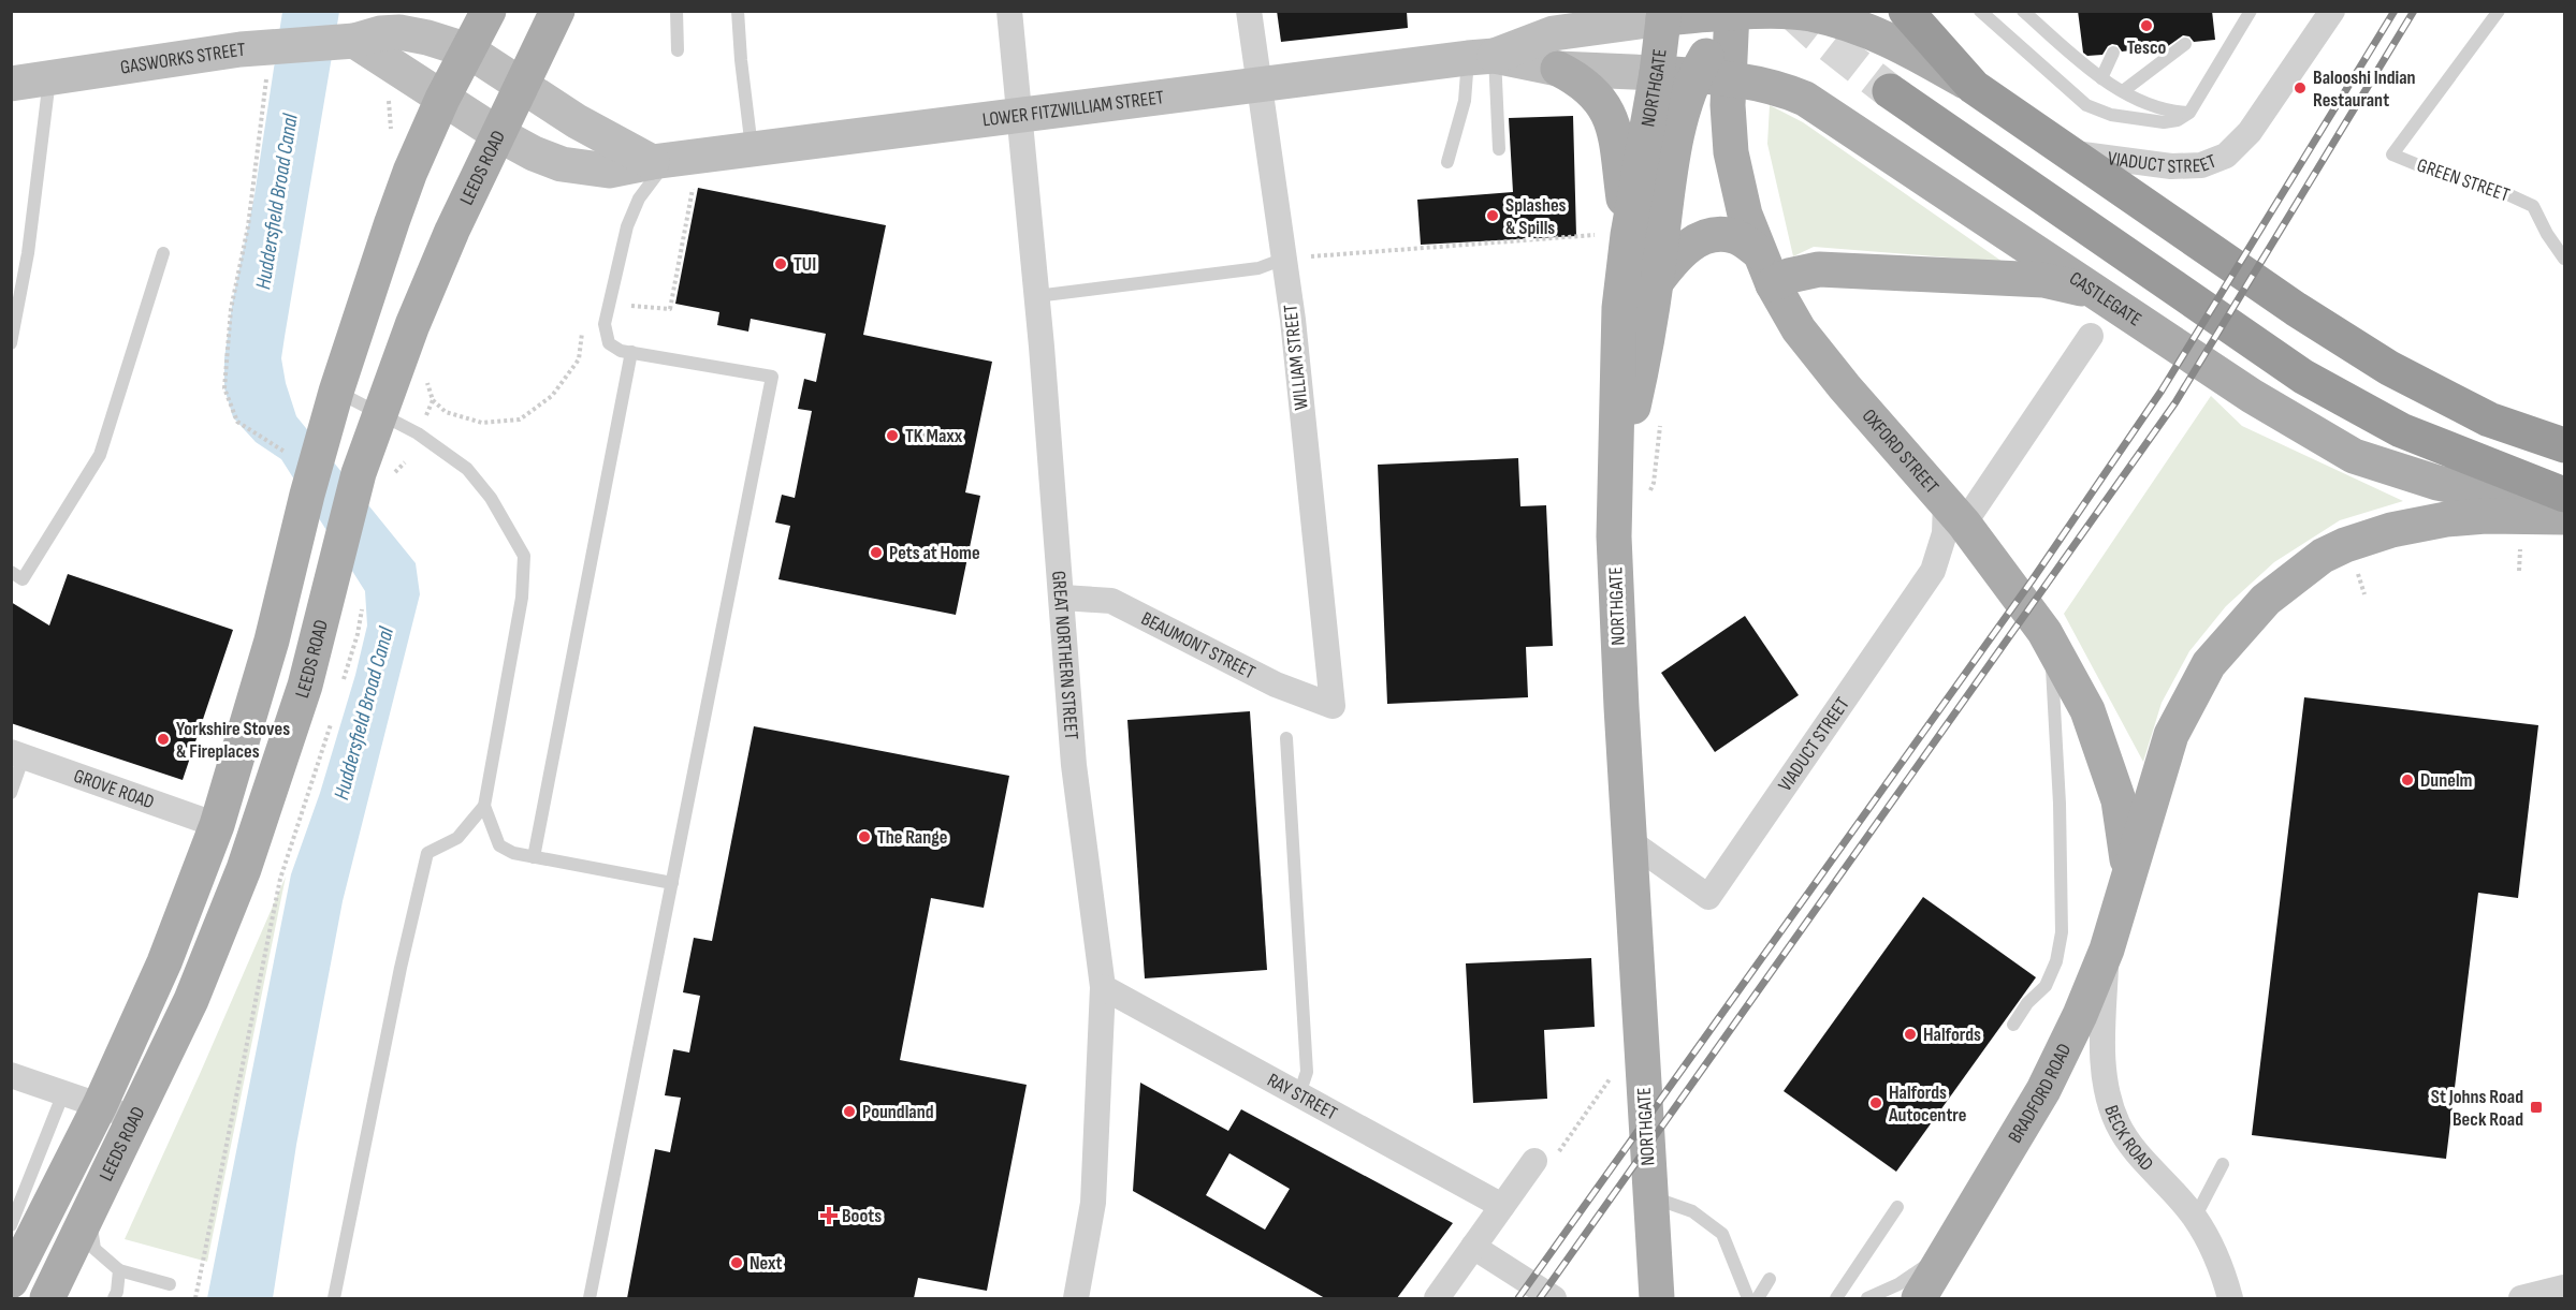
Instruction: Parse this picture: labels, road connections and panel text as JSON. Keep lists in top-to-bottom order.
{
  "streets": {
    "main road": [
      "NORTHGATE",
      "LEEDS ROAD",
      "CASTLEGATE",
      "OXFORD STREET",
      "BRADFORD ROAD"
    ],
    "street": [
      "GASWORKS STREET",
      "LOWER FITZWILLIAM STREET",
      "VIADUCT STREET",
      "WILLIAM STREET",
      "BEAUMONT STREET",
      "GREAT NORTHERN STREET",
      "GROVE ROAD",
      "RAY STREET",
      "BECK ROAD"
    ],
    "lane": ["GREEN STREET"]
  },
  "crossings": [
    ["GASWORKS STREET", "LEEDS ROAD"],
    ["NORTHGATE", "LOWER FITZWILLIAM STREET"],
    ["NORTHGATE", "VIADUCT STREET"],
    ["NORTHGATE", "CASTLEGATE"],
    ["LOWER FITZWILLIAM STREET", "LEEDS ROAD"],
    ["LOWER FITZWILLIAM STREET", "CASTLEGATE"],
    ["LOWER FITZWILLIAM STREET", "WILLIAM STREET"],
    ["LOWER FITZWILLIAM STREET", "GREAT NORTHERN STREET"],
    ["VIADUCT STREET", "OXFORD STREET"],
    ["LEEDS ROAD", "GROVE ROAD"],
    ["CASTLEGATE", "OXFORD STREET"],
    ["WILLIAM STREET", "BEAUMONT STREET"],
    ["OXFORD STREET", "BRADFORD ROAD"],
    ["BEAUMONT STREET", "GREAT NORTHERN STREET"],
    ["GREAT NORTHERN STREET", "RAY STREET"],
    ["BRADFORD ROAD", "BECK ROAD"]
  ],
  "water": ["Huddersfield Broad Canal"],
  "places": {
    "other": [
      "Tesco",
      "Balooshi Indian Restaurant",
      "Splashes & Spills",
      "TUI",
      "TK Maxx",
      "Pets at Home",
      "Yorkshire Stoves & Fireplaces",
      "Dunelm",
      "The Range",
      "Halfords",
      "Halfords Autocentre",
      "Poundland",
      "Next"
    ],
    "transit": ["St Johns Road Beck Road"],
    "health": ["Boots"]
  }
}
